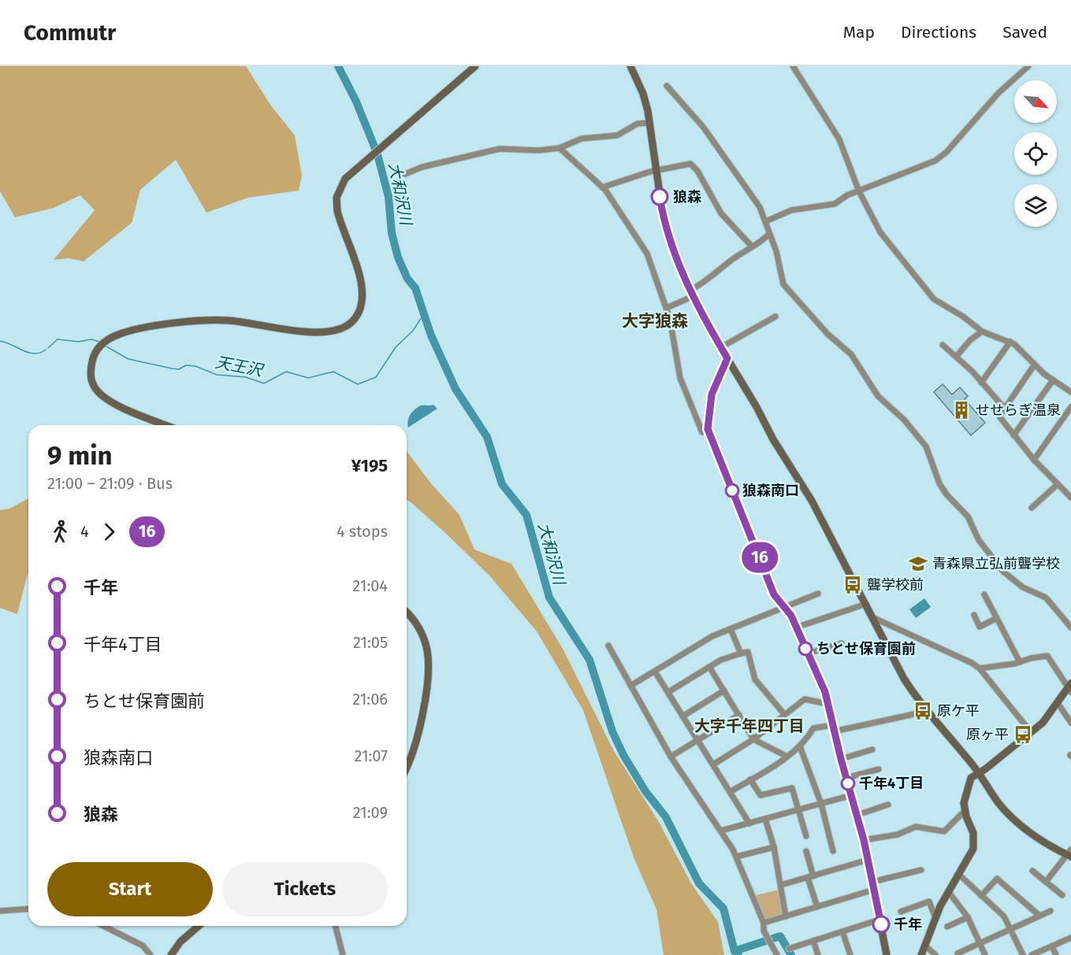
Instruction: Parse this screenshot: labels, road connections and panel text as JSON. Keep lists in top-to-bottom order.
{
  "districts": ["大字狼森", "大字千年四丁目"],
  "water": ["大和沢川", "天王沢"],
  "places": {
    "other": [
      "狼森",
      "狼森南口",
      "ちとせ保育園前",
      "千年4丁目",
      "千年"
    ],
    "building": ["せせらぎ温泉"],
    "school or university": ["青森県立弘前聾学校"],
    "bus stop": ["聾学校前", "原ケ平", "原ヶ平"]
  },
  "lines": ["bus line 16"],
  "north": "bottom right",
  "page": {
    "header": "Commutr",
    "nav": ["Map", "Directions", "Saved"],
    "on_map": "16",
    "heading": ["9 min", "21:00 – 21:09 · Bus", "¥195"],
    "legs": ["4", "16", "4 stops"],
    "list": [
      {
        "name": "千年",
        "value": "21:04"
      },
      {
        "name": "千年4丁目",
        "value": "21:05"
      },
      {
        "name": "ちとせ保育園前",
        "value": "21:06"
      },
      {
        "name": "狼森南口",
        "value": "21:07"
      },
      {
        "name": "狼森",
        "value": "21:09"
      }
    ],
    "buttons": ["Start", "Tickets"]
  }
}
